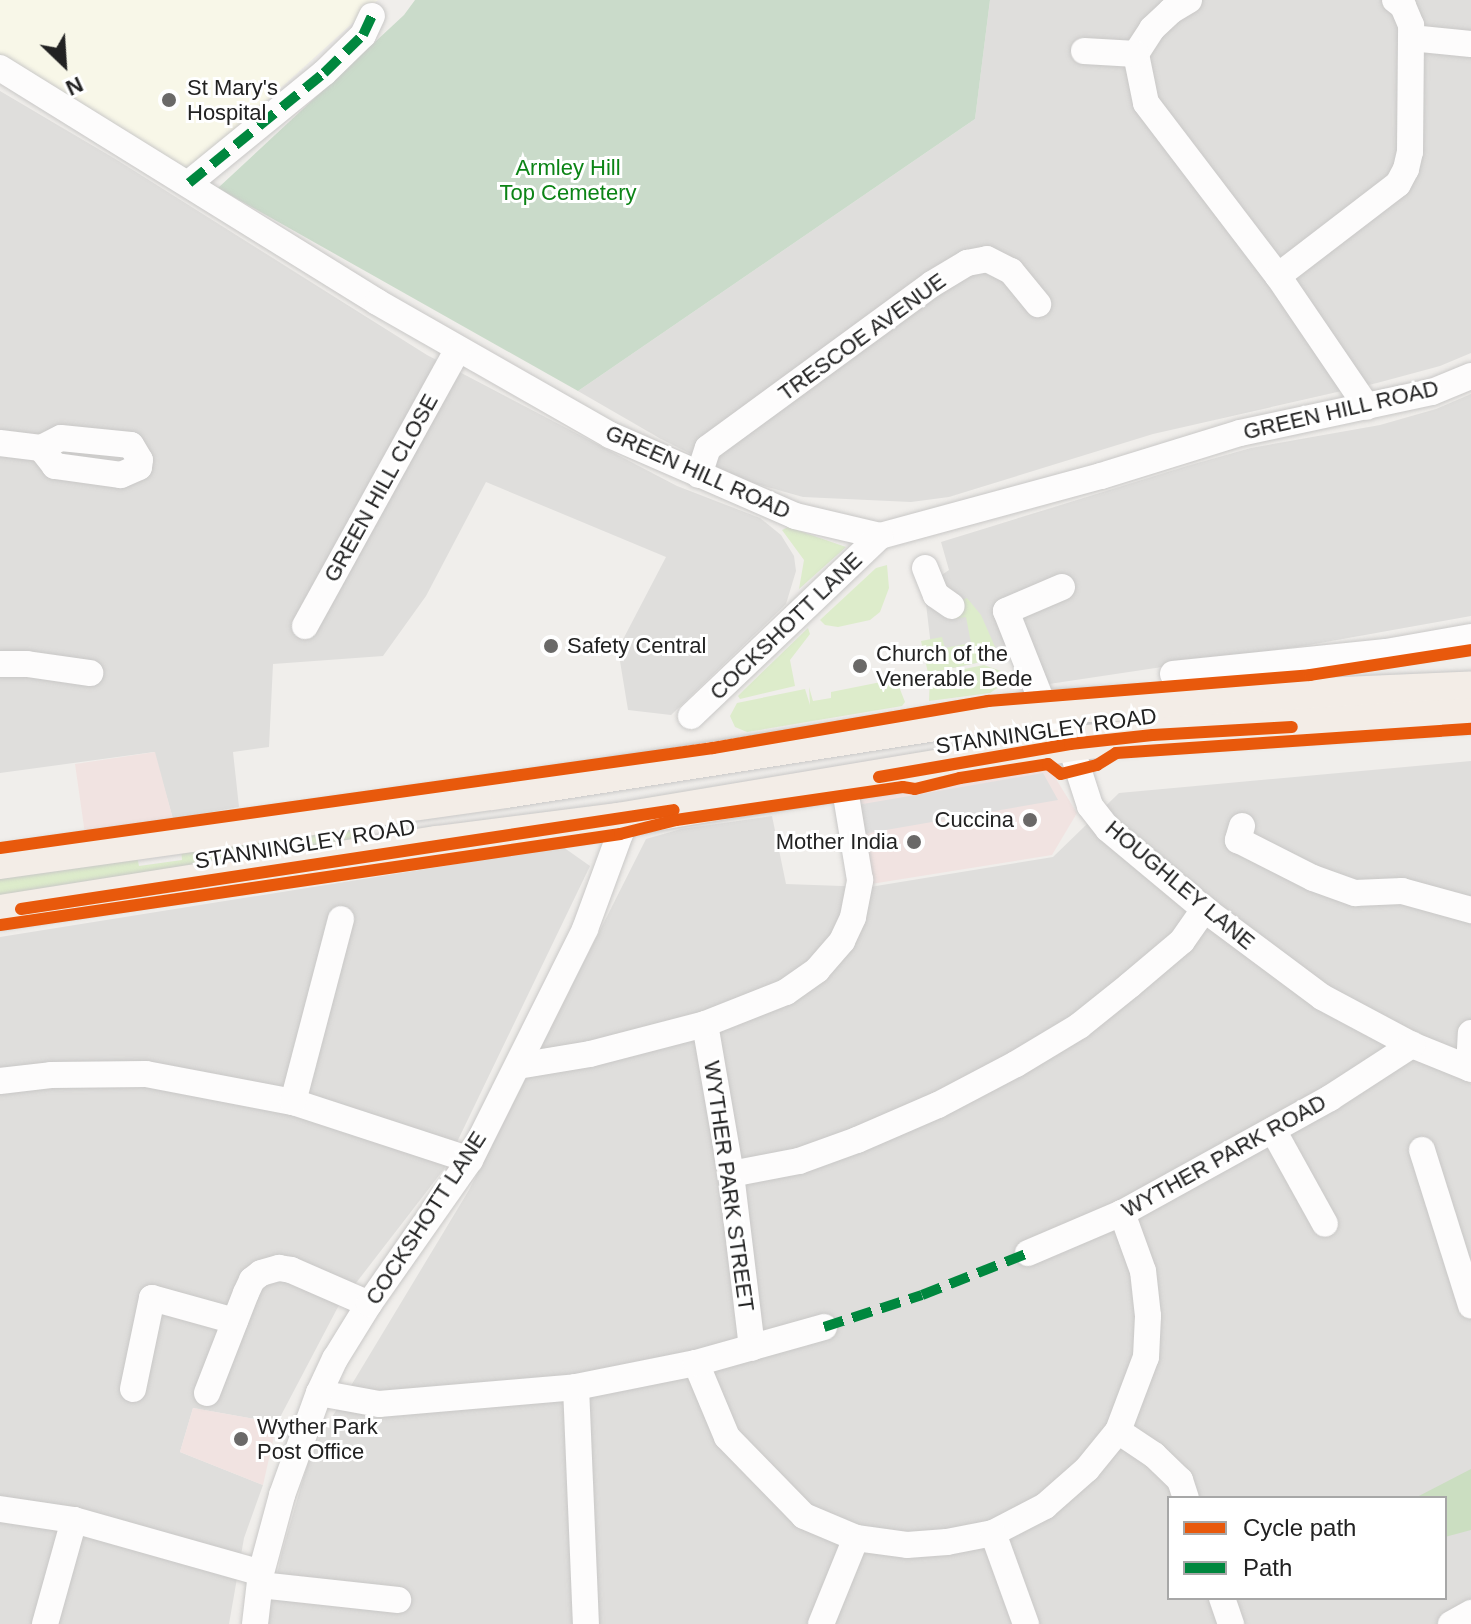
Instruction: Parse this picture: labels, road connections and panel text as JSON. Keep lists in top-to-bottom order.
{
  "streets": {
    "main road": ["STANNINGLEY ROAD"],
    "street": [
      "TRESCOE AVENUE",
      "GREEN HILL ROAD",
      "GREEN HILL CLOSE",
      "COCKSHOTT LANE",
      "HOUGHLEY LANE",
      "WYTHER PARK ROAD",
      "WYTHER PARK STREET"
    ]
  },
  "crossings": [
    ["TRESCOE AVENUE", "GREEN HILL ROAD"],
    ["GREEN HILL ROAD", "GREEN HILL CLOSE"],
    ["GREEN HILL ROAD", "COCKSHOTT LANE"],
    ["COCKSHOTT LANE", "STANNINGLEY ROAD"],
    ["STANNINGLEY ROAD", "HOUGHLEY LANE"],
    ["HOUGHLEY LANE", "WYTHER PARK ROAD"]
  ],
  "parks": ["Armley Hill Top Cemetery"],
  "places": [
    "St Mary's Hospital",
    "Safety Central",
    "Church of the Venerable Bede",
    "Cuccina",
    "Mother India",
    "Wyther Park Post Office"
  ],
  "legend": ["Cycle path", "Path"],
  "north": "bottom right"
}
